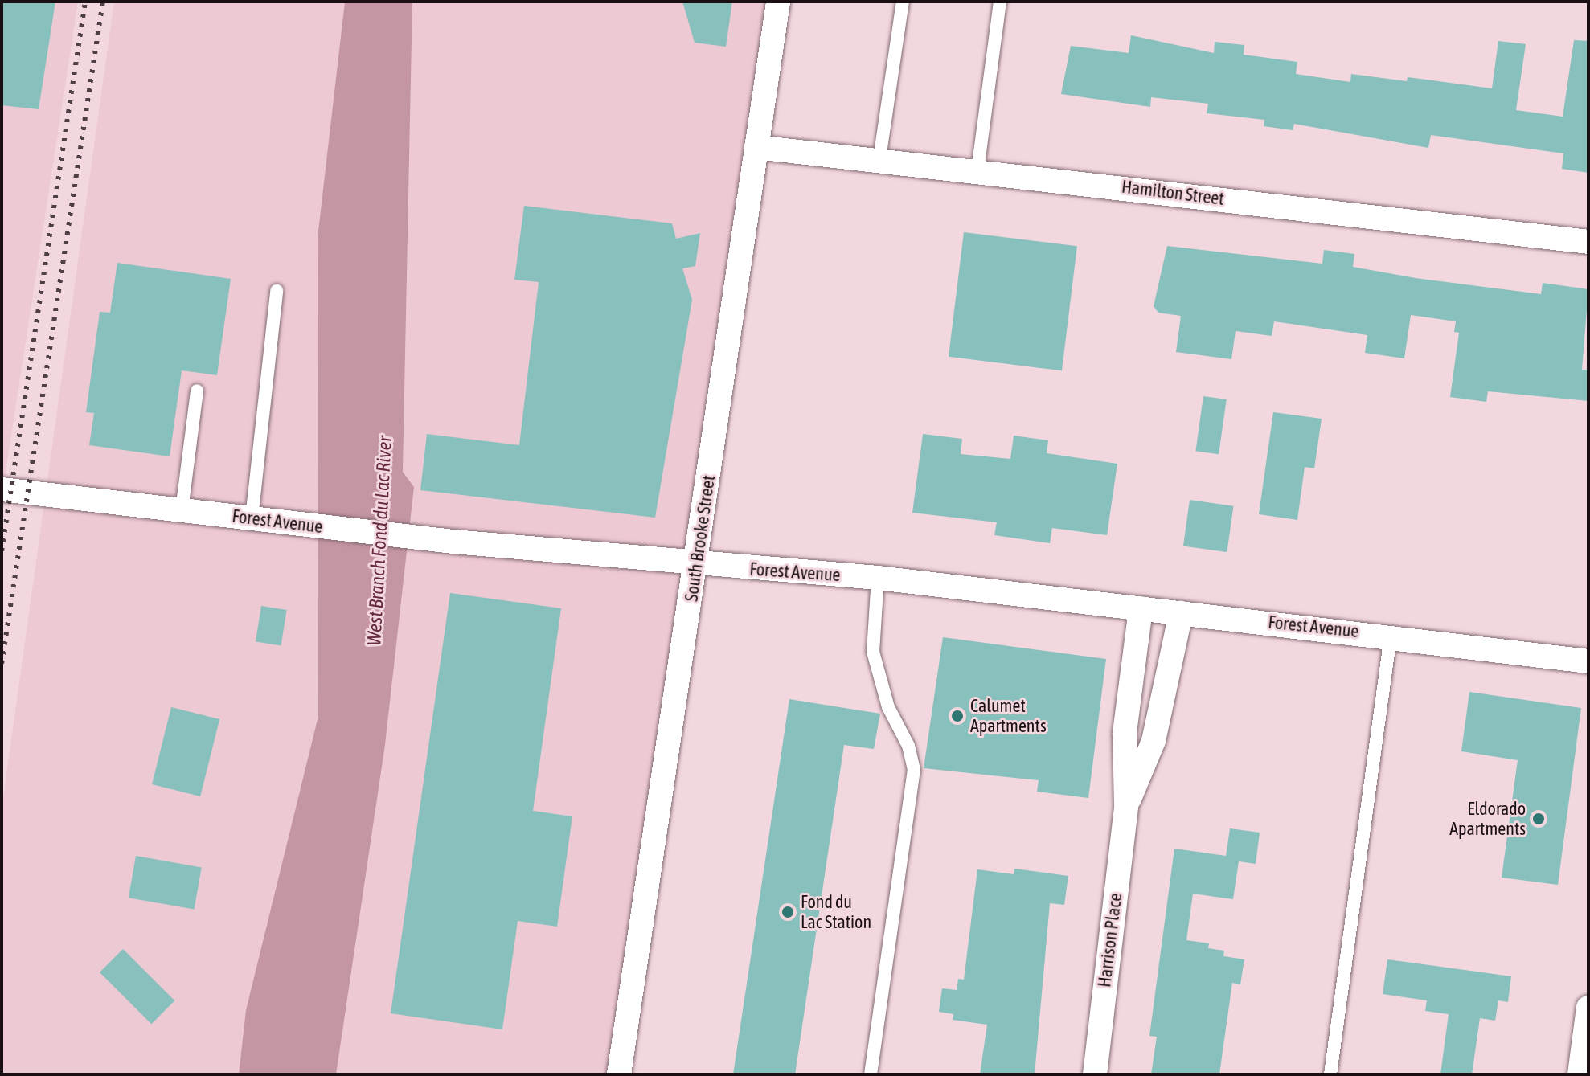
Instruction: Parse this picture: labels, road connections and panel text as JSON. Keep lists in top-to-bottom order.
{
  "streets": {
    "street": [
      "Hamilton Street",
      "Forest Avenue",
      "South Brooke Street",
      "Harrison Place"
    ]
  },
  "crossings": [
    ["Hamilton Street", "South Brooke Street"],
    ["Forest Avenue", "South Brooke Street"],
    ["Forest Avenue", "Harrison Place"]
  ],
  "water": ["West Branch Fond du Lac River"],
  "places": ["Calumet Apartments", "Eldorado Apartments", "Fond du Lac Station"]
}
